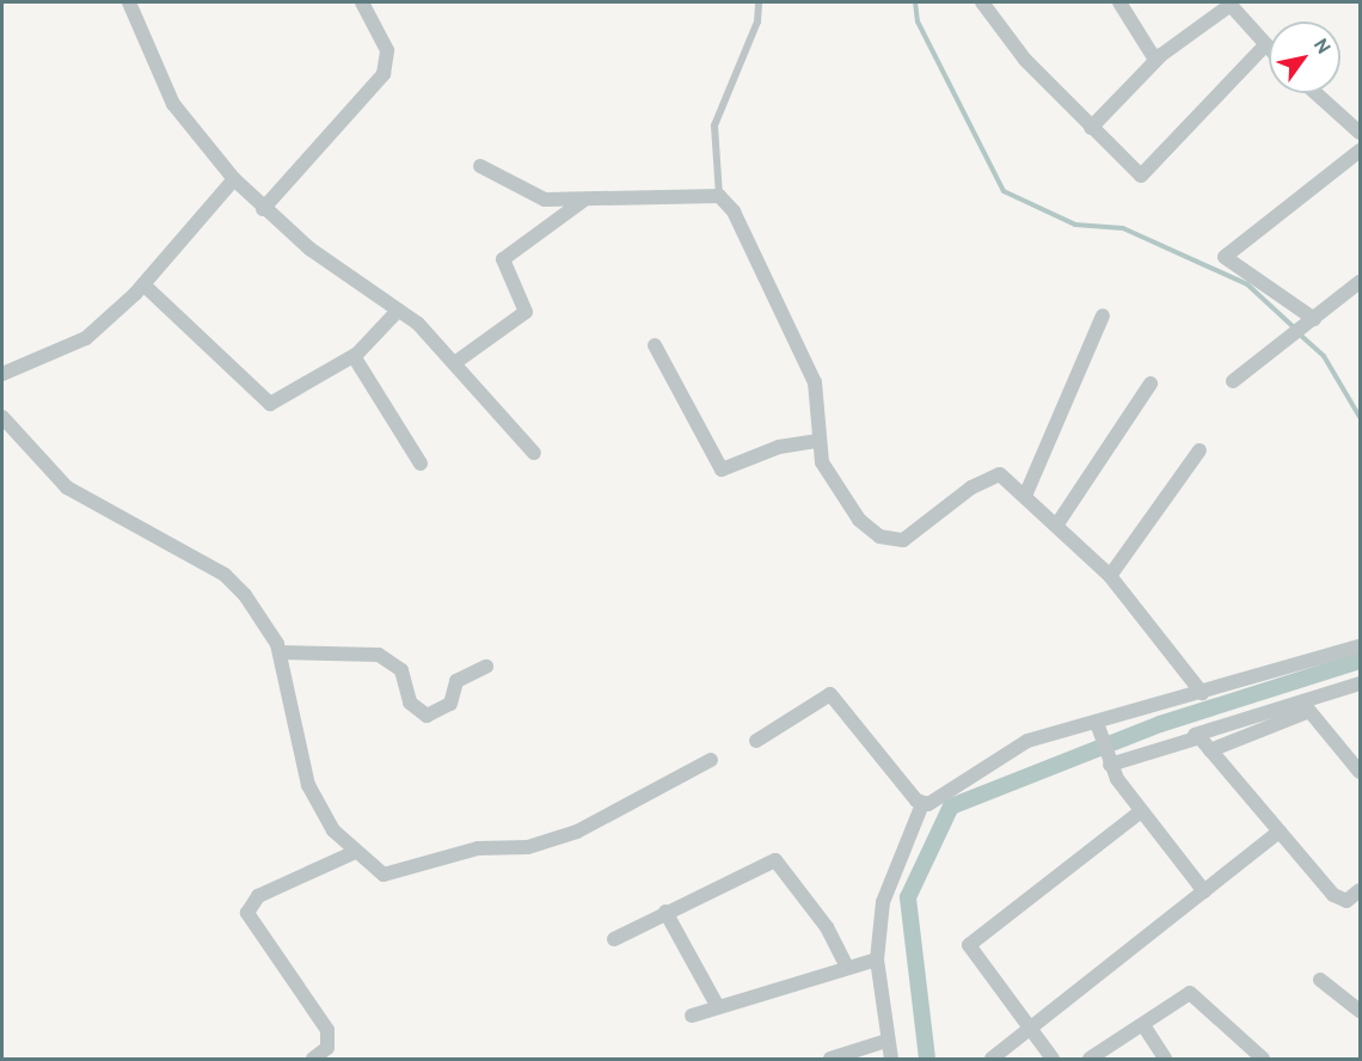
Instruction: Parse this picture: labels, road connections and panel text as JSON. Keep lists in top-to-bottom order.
{
  "north": "top right"
}
